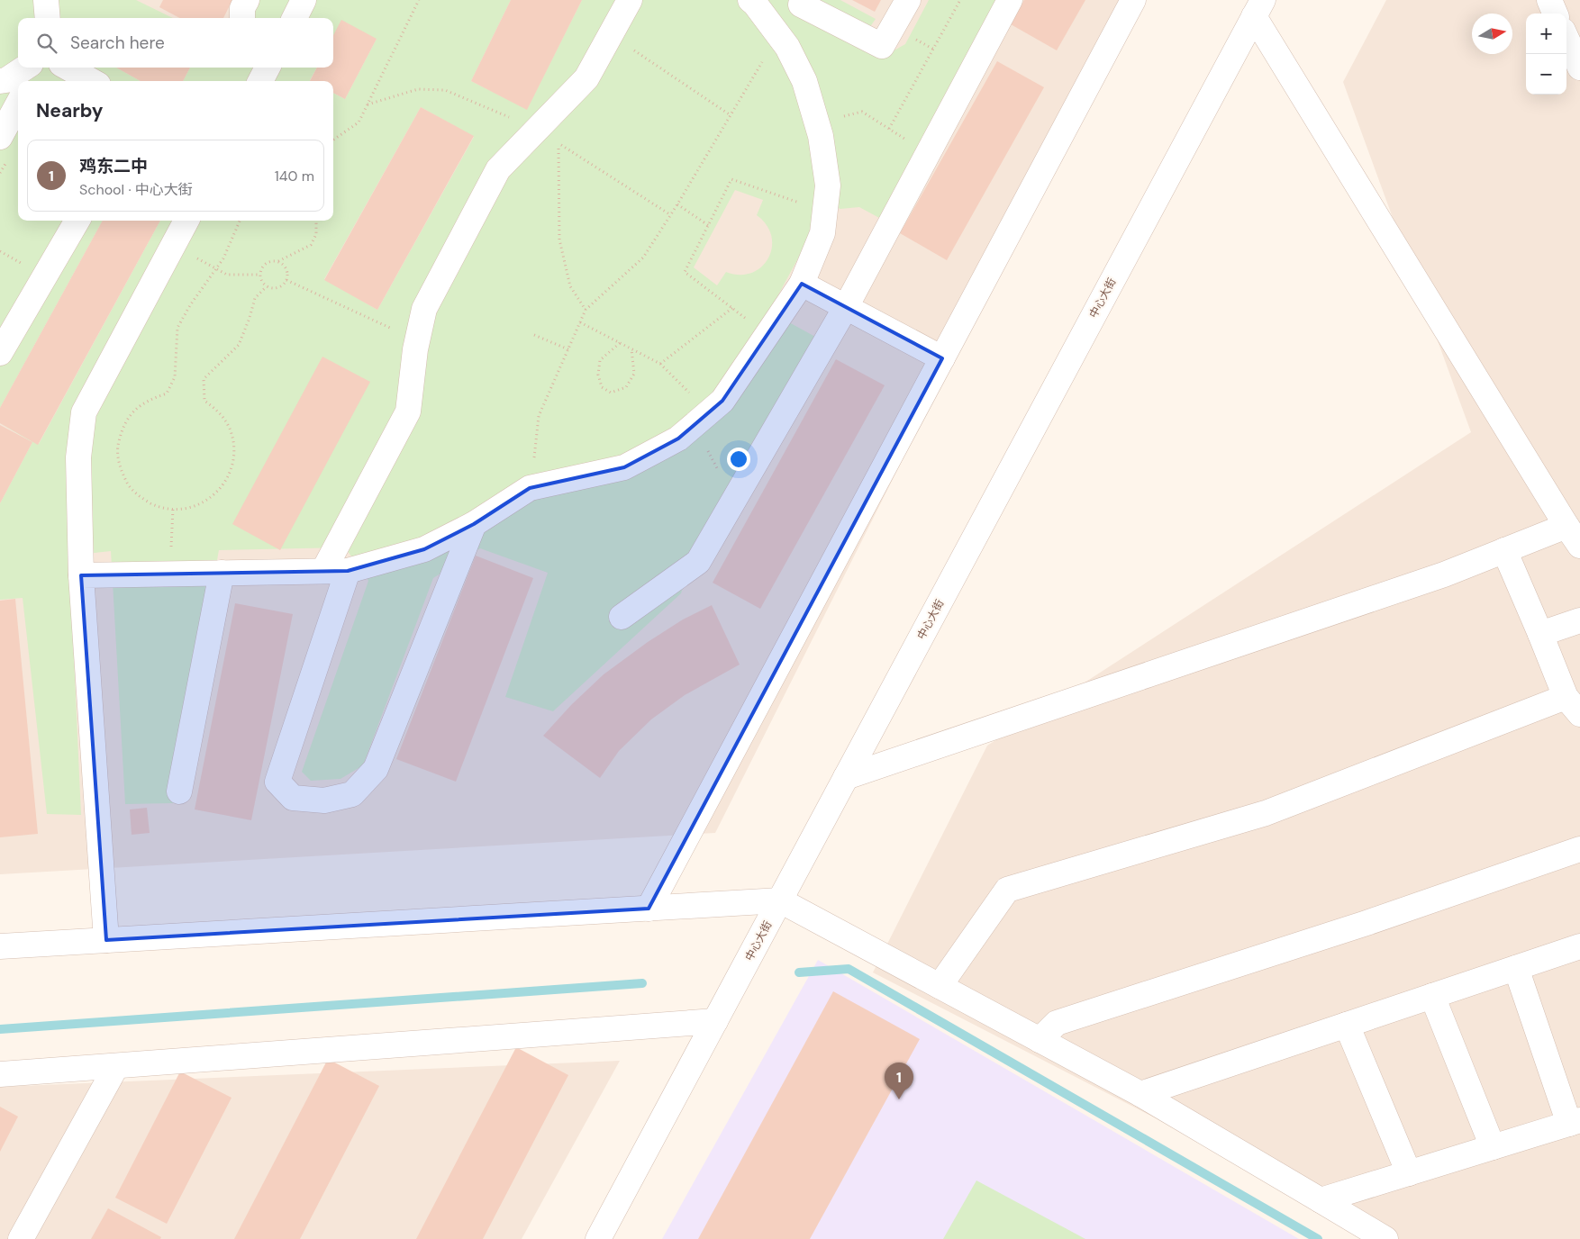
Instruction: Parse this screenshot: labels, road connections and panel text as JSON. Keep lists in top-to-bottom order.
{
  "streets": {
    "street": ["中心大街"]
  },
  "north": "right",
  "page": {
    "map_buttons": ["+", "−"],
    "search": "Search here",
    "heading": "Nearby",
    "list": [
      {
        "mark": "1",
        "name": "鸡东二中",
        "note": "School · 中心大街",
        "value": "140 m"
      }
    ],
    "pins": "1"
  }
}
